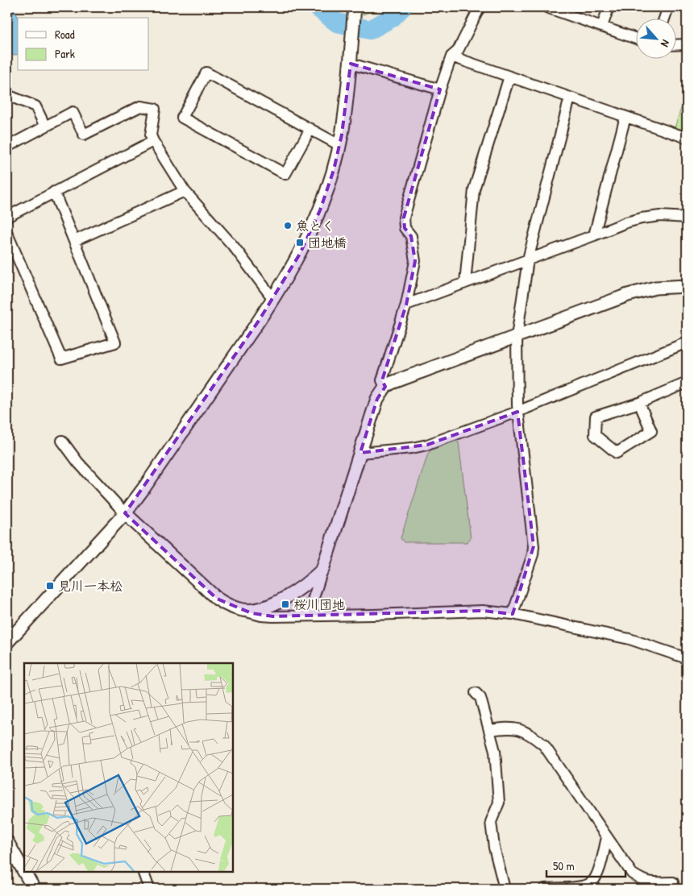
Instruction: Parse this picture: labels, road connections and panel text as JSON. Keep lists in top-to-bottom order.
{
  "places": {
    "other": ["魚とく"],
    "transit": ["団地橋", "見川一本松", "桜川団地"]
  },
  "legend": ["Road", "Park"],
  "scale_bar": "50 m",
  "north": "bottom right"
}
